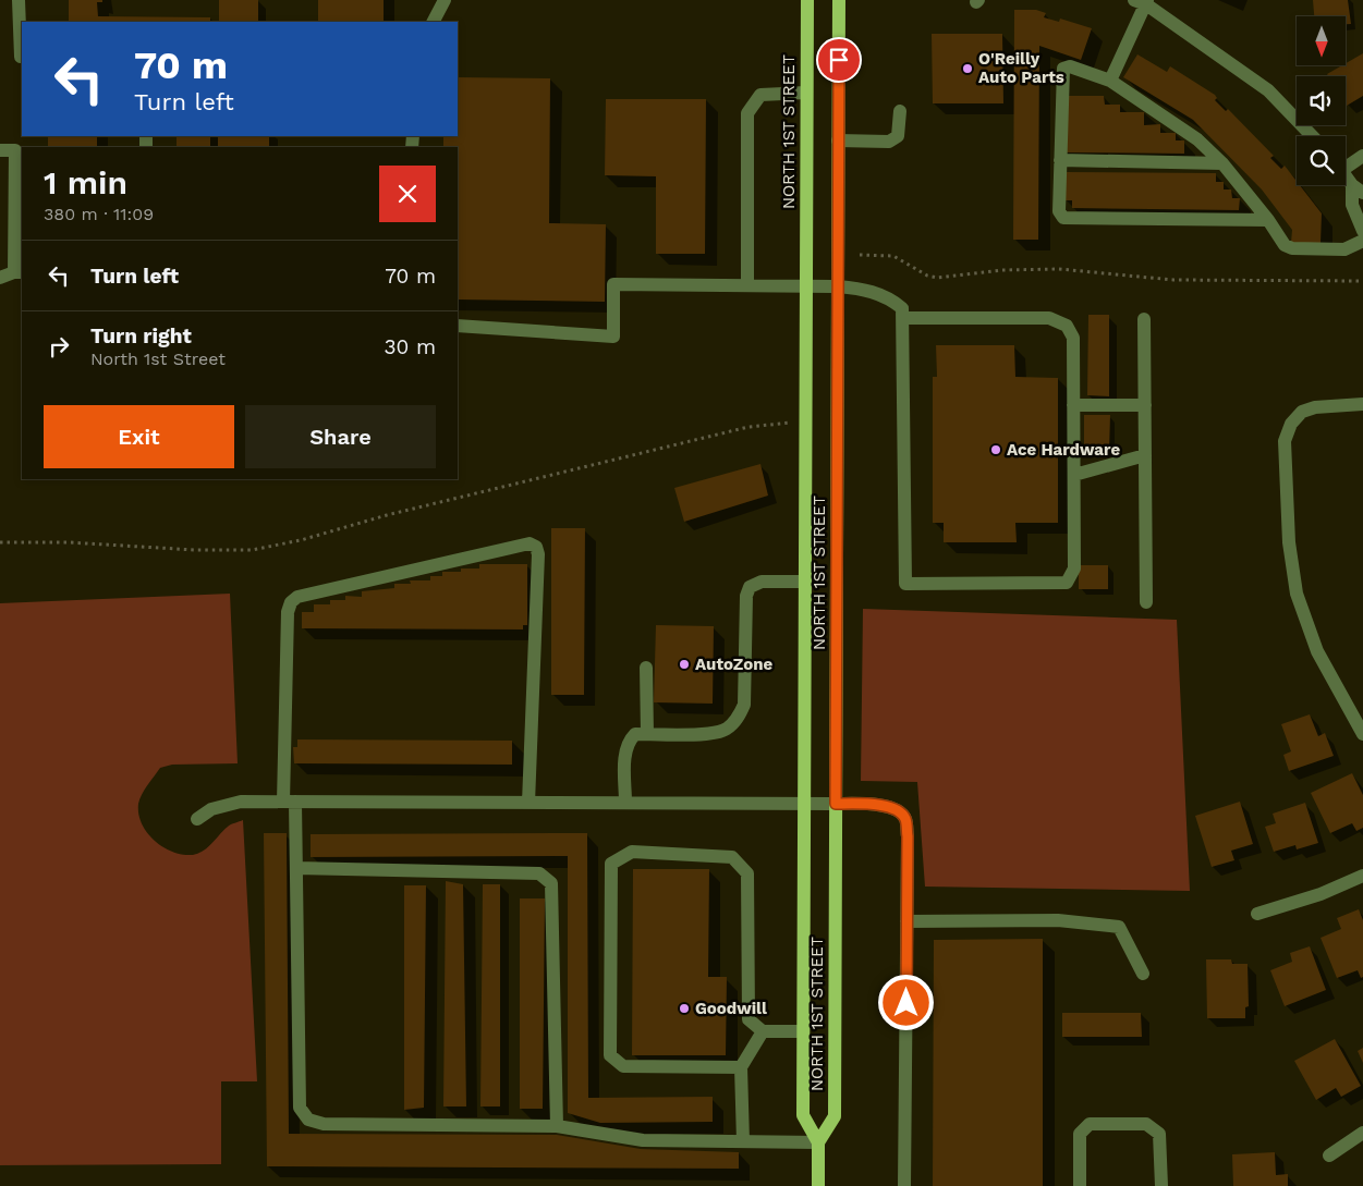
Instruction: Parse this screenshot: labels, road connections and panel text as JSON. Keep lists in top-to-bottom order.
{
  "streets": {
    "main road": ["NORTH 1ST STREET"]
  },
  "places": [
    "O'Reilly Auto Parts",
    "Ace Hardware",
    "AutoZone",
    "Goodwill"
  ],
  "north": "bottom",
  "page": {
    "turn": ["70 m", "Turn left"],
    "heading": ["1 min", "380 m · 11:09"],
    "list": [
      {
        "name": "Turn left",
        "value": "70 m"
      },
      {
        "name": "Turn right",
        "note": "North 1st Street",
        "value": "30 m"
      }
    ],
    "buttons": ["Exit", "Share"]
  }
}
